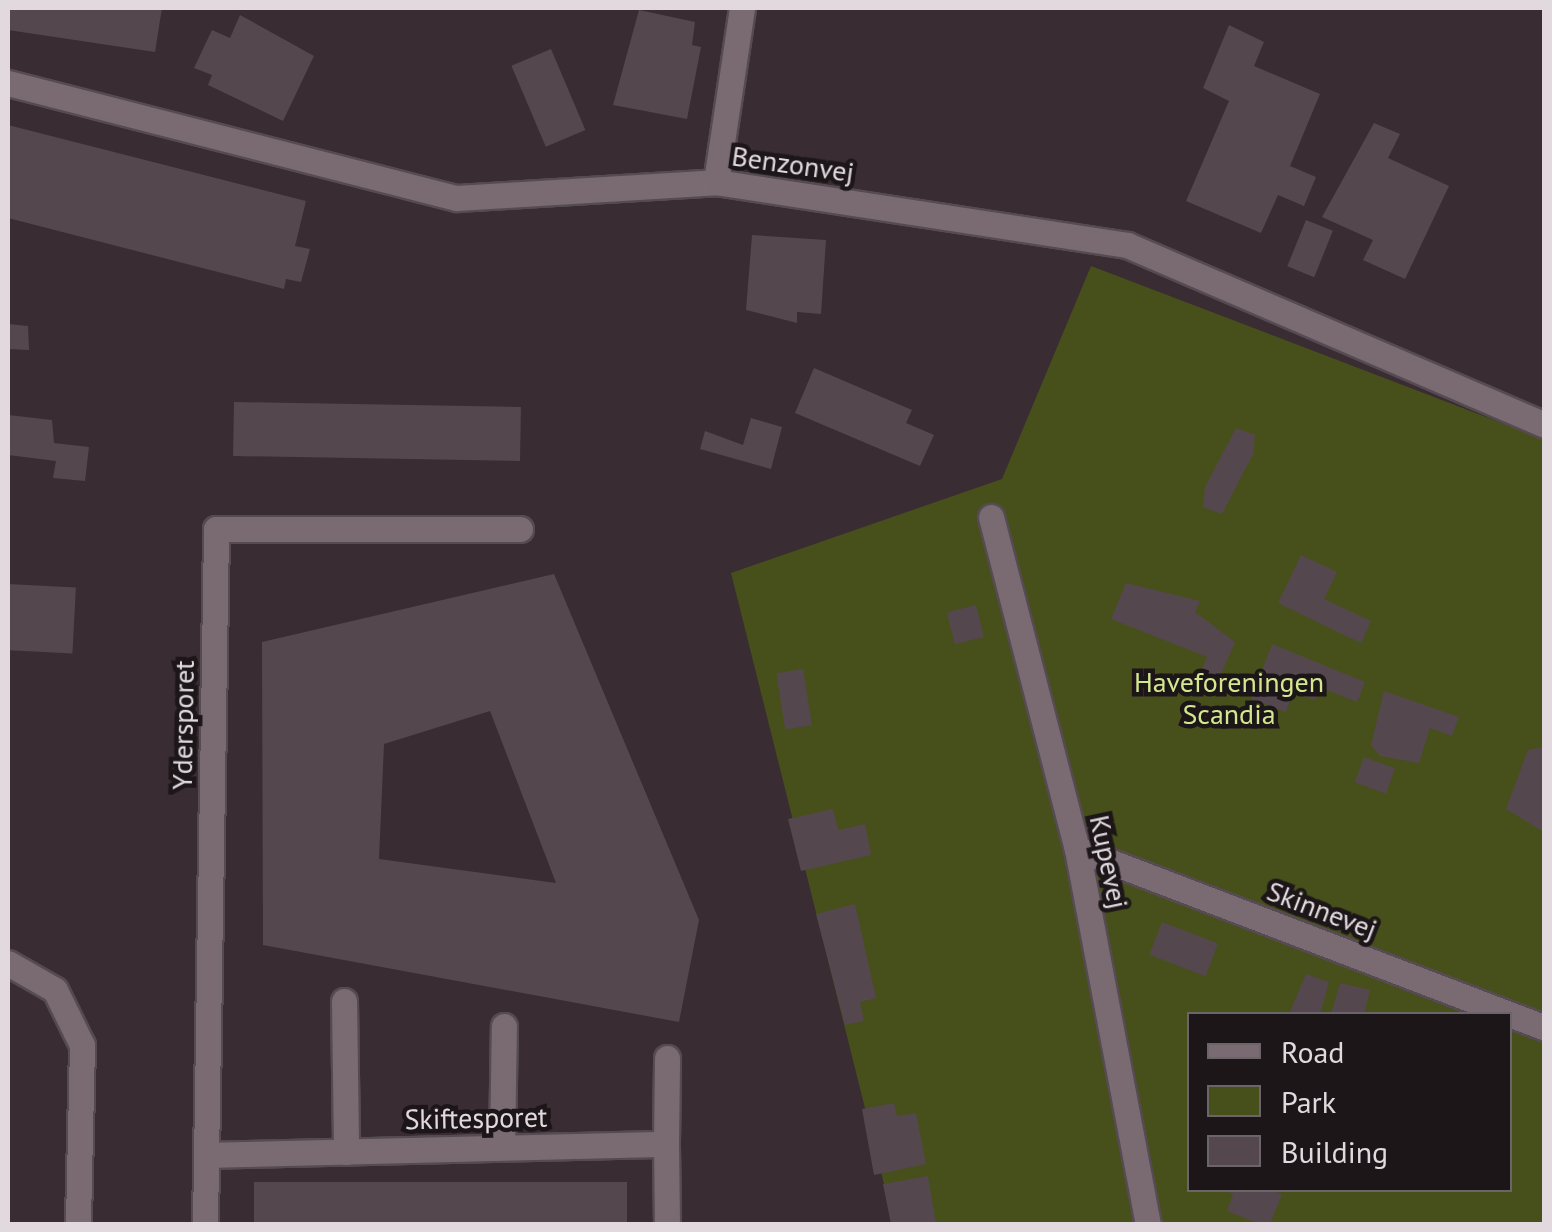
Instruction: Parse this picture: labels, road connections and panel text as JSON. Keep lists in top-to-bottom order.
{
  "streets": {
    "street": [
      "Benzonvej",
      "Ydersporet",
      "Kupevej",
      "Skinnevej",
      "Skiftesporet"
    ]
  },
  "crossings": [
    ["Ydersporet", "Skiftesporet"],
    ["Kupevej", "Skinnevej"]
  ],
  "parks": ["Haveforeningen Scandia"],
  "legend": ["Road", "Park", "Building"]
}
